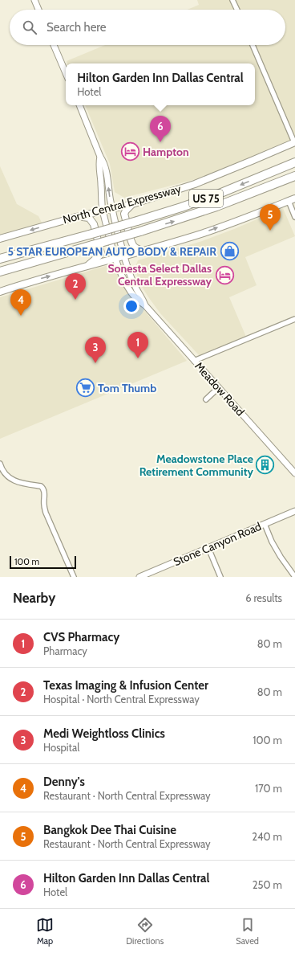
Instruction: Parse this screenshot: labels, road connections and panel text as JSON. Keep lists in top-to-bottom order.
{
  "streets": {
    "highway": ["US 75", "North Central Expressway"],
    "street": ["Meadow Road", "Stone Canyon Road"]
  },
  "crossings": [
    ["North Central Expressway", "Meadow Road"]
  ],
  "places": {
    "hotel": ["Hampton", "Sonesta Select Dallas Central Expressway"],
    "shop": ["5 STAR EUROPEAN AUTO BODY & REPAIR"],
    "supermarket": ["Tom Thumb"],
    "building": ["Meadowstone Place Retirement Community"]
  },
  "scale_bar": "100 m",
  "page": {
    "search": "Search here",
    "popup": ["Hilton Garden Inn Dallas Central", "Hotel"],
    "pins": [
      "6",
      "5",
      "2",
      "4",
      "1",
      "3"
    ],
    "scale": "100 m",
    "heading": ["Nearby", "6 results"],
    "list": [
      {
        "mark": "1",
        "name": "CVS Pharmacy",
        "note": "Pharmacy",
        "value": "80 m"
      },
      {
        "mark": "2",
        "name": "Texas Imaging & Infusion Center",
        "note": "Hospital · North Central Expressway",
        "value": "80 m"
      },
      {
        "mark": "3",
        "name": "Medi Weightloss Clinics",
        "note": "Hospital",
        "value": "100 m"
      },
      {
        "mark": "4",
        "name": "Denny's",
        "note": "Restaurant · North Central Expressway",
        "value": "170 m"
      },
      {
        "mark": "5",
        "name": "Bangkok Dee Thai Cuisine",
        "note": "Restaurant · North Central Expressway",
        "value": "240 m"
      },
      {
        "mark": "6",
        "name": "Hilton Garden Inn Dallas Central",
        "note": "Hotel",
        "value": "250 m"
      }
    ],
    "nav": ["Map", "Directions", "Saved"]
  }
}
